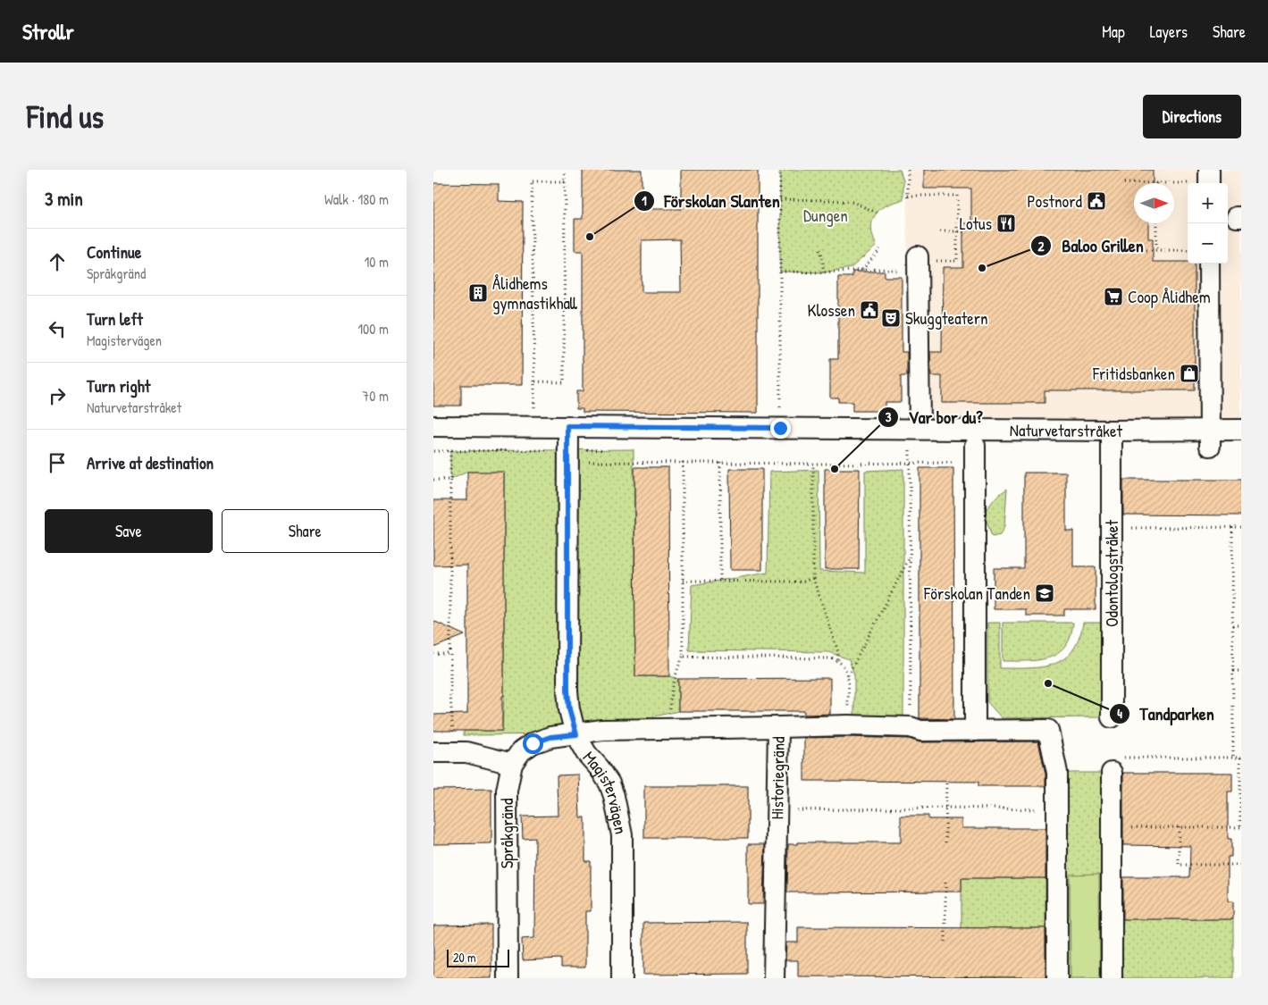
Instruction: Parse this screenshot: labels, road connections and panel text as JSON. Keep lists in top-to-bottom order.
{
  "streets": {
    "street": [
      "Naturvetarstråket",
      "Odontologstråket",
      "Historiegränd",
      "Magistervägen",
      "Språkgränd"
    ]
  },
  "crossings": [
    ["Naturvetarstråket", "Odontologstråket"],
    ["Naturvetarstråket", "Magistervägen"],
    ["Historiegränd", "Magistervägen"]
  ],
  "parks": ["Dungen"],
  "places": {
    "public building": ["Postnord", "Klossen"],
    "restaurant": ["Lotus"],
    "other": [
      "Förskolan Slanten",
      "Baloo Grillen",
      "Var bor du?",
      "Tandparken"
    ],
    "building": ["Ålidhems gymnastikhall"],
    "supermarket": ["Coop Ålidhem"],
    "theatre": ["Skuggteatern"],
    "shop": ["Fritidsbanken"],
    "school or university": ["Förskolan Tanden"]
  },
  "scale_bar": "20 m",
  "north": "right",
  "page": {
    "header": "Strollr",
    "nav": ["Map", "Layers", "Share"],
    "buttons": [
      "Directions",
      ["Save", "Share"]
    ],
    "title": "Find us",
    "heading": ["3 min", "Walk · 180 m"],
    "map_buttons": ["+", "−"],
    "list": [
      ["Continue", "Språkgränd", "10 m"],
      ["Turn left", "Magistervägen", "100 m"],
      ["Turn right", "Naturvetarstråket", "70 m"],
      "Arrive at destination"
    ],
    "scale": "20 m"
  }
}
